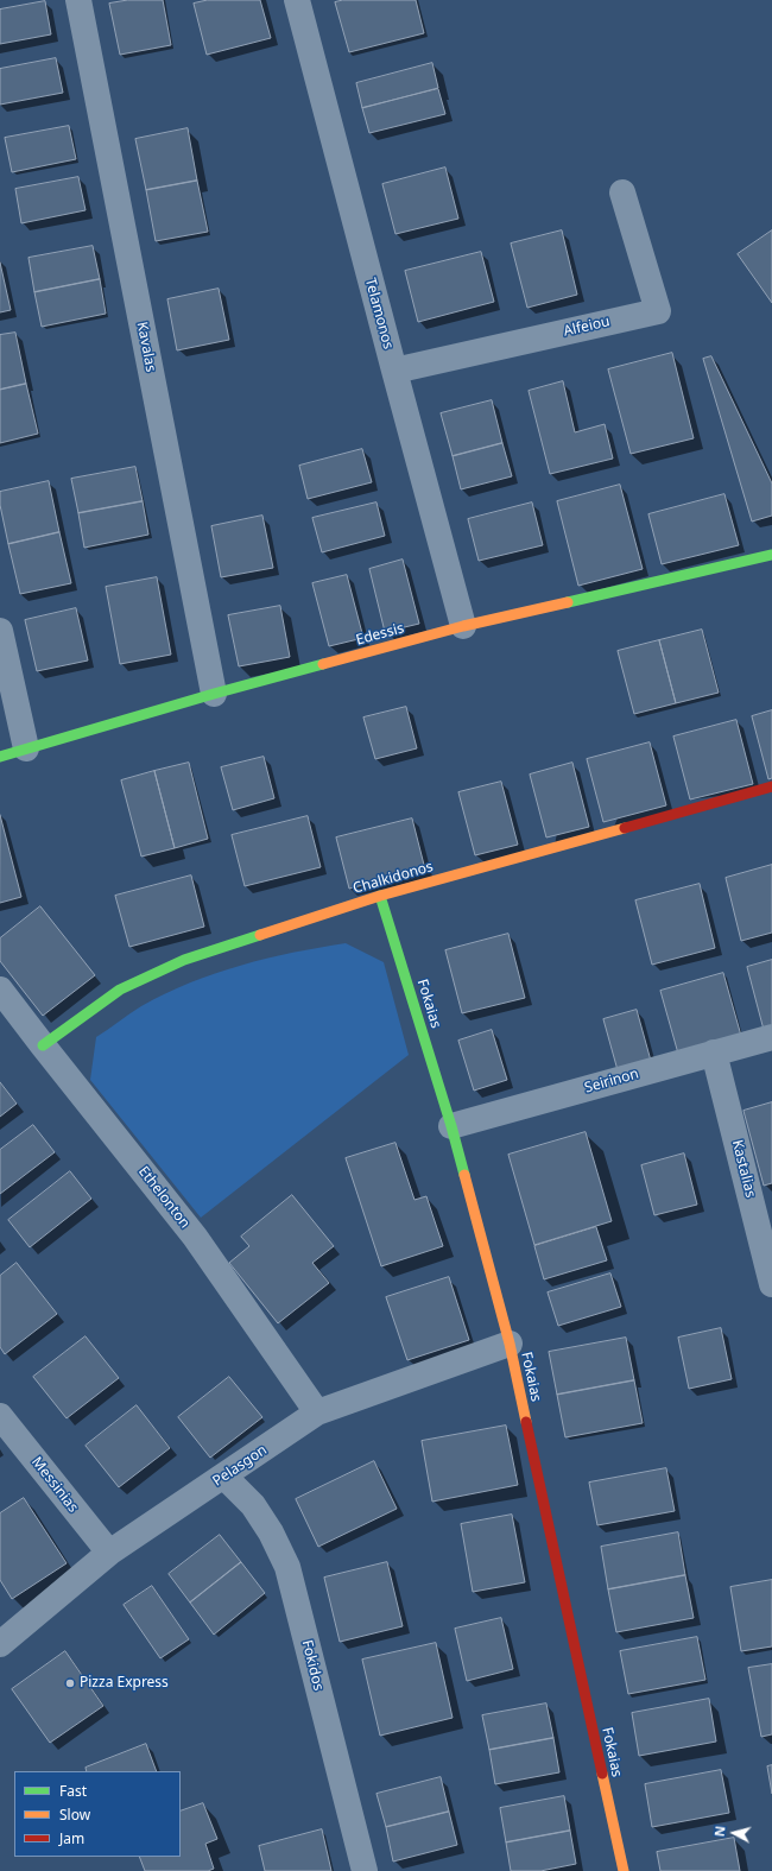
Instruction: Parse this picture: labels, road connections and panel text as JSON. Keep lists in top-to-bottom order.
{
  "streets": {
    "street": [
      "Telamonos",
      "Alfeiou",
      "Kavalas",
      "Edessis",
      "Chalkidonos",
      "Fokaias",
      "Seirinon",
      "Kastalias",
      "Ethelonton",
      "Pelasgon",
      "Messinias",
      "Fokidos"
    ]
  },
  "crossings": [
    ["Telamonos", "Alfeiou"],
    ["Telamonos", "Edessis"],
    ["Kavalas", "Edessis"],
    ["Chalkidonos", "Fokaias"],
    ["Chalkidonos", "Ethelonton"],
    ["Fokaias", "Seirinon"],
    ["Fokaias", "Pelasgon"],
    ["Seirinon", "Kastalias"],
    ["Ethelonton", "Pelasgon"],
    ["Pelasgon", "Messinias"],
    ["Pelasgon", "Fokidos"]
  ],
  "places": ["Pizza Express"],
  "legend": ["Fast", "Slow", "Jam"],
  "north": "left"
}
